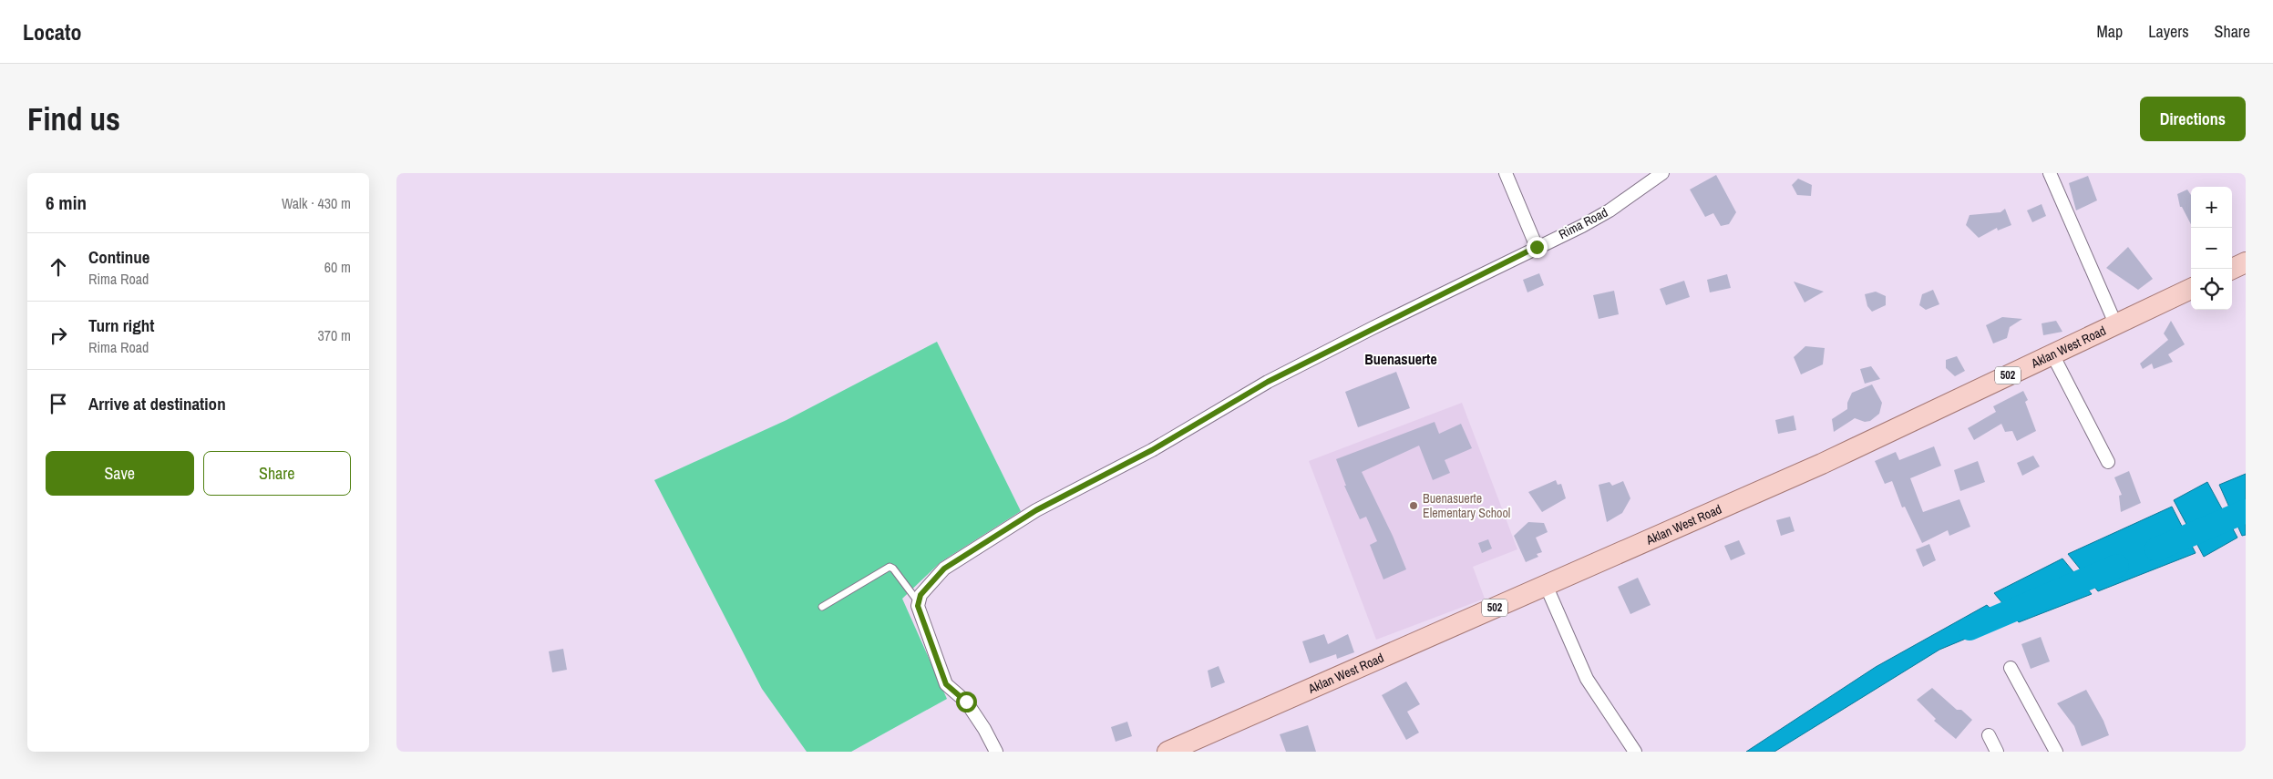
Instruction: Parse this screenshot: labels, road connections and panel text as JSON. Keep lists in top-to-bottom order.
{
  "streets": {
    "main road": ["Aklan West Road", "502"],
    "street": ["Rima Road"]
  },
  "districts": ["Buenasuerte"],
  "places": ["Buenasuerte Elementary School"],
  "page": {
    "header": "Locato",
    "nav": ["Map", "Layers", "Share"],
    "buttons": [
      "Directions",
      ["Save", "Share"]
    ],
    "title": "Find us",
    "heading": ["6 min", "Walk · 430 m"],
    "map_buttons": ["+", "−"],
    "list": [
      ["Continue", "Rima Road", "60 m"],
      ["Turn right", "Rima Road", "370 m"],
      "Arrive at destination"
    ]
  }
}
